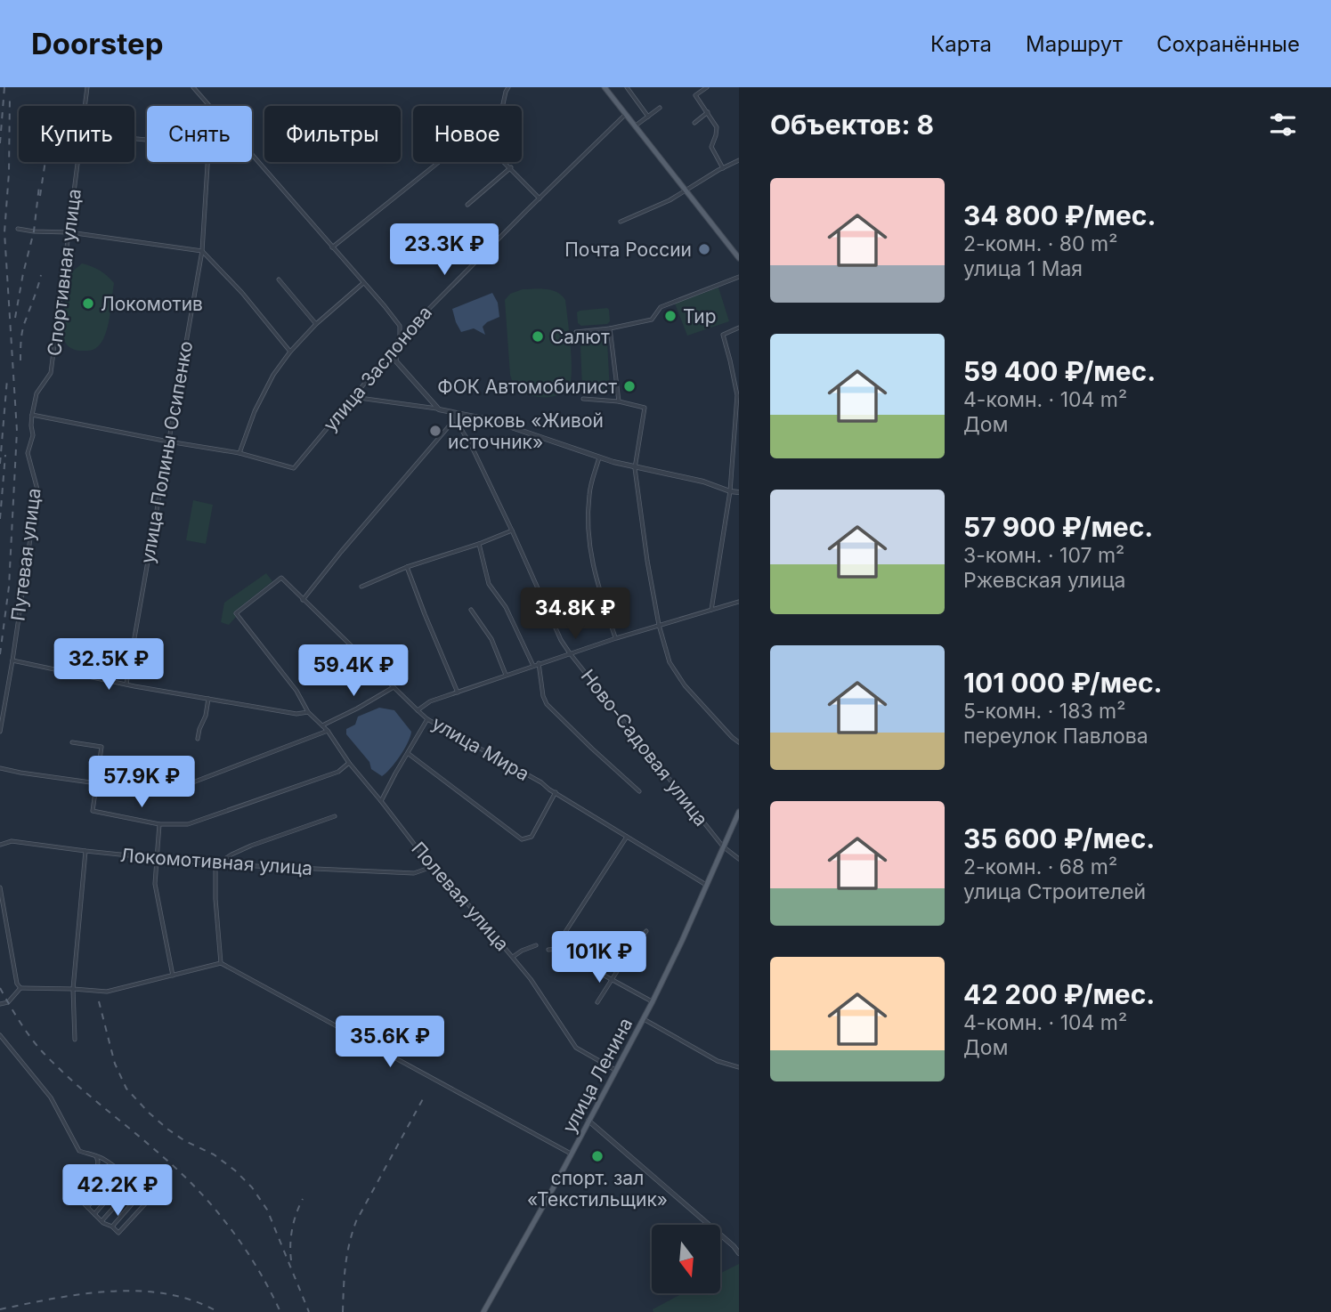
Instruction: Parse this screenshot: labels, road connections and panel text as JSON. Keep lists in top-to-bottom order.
{
  "streets": {
    "main road": ["улица Ленина"],
    "street": [
      "Спортивная улица",
      "улица Заслонова",
      "улица Полины Осипенко",
      "Путевая улица",
      "Ново-Садовая улица",
      "улица Мира",
      "Локомотивная улица",
      "Полевая улица"
    ]
  },
  "crossings": [
    ["Спортивная улица", "Путевая улица"],
    ["Ново-Садовая улица", "улица Ленина"],
    ["улица Мира", "Полевая улица"],
    ["улица Мира", "улица Ленина"],
    ["Локомотивная улица", "Полевая улица"],
    ["Полевая улица", "улица Ленина"]
  ],
  "places": [
    "Почта России",
    "Локомотив",
    "Тир",
    "Салют",
    "ФОК Автомобилист",
    "Церковь «Живой источник»",
    "спорт. зал «Текстильщик»"
  ],
  "north": "bottom",
  "page": {
    "header": "Doorstep",
    "nav": ["Карта", "Маршрут", "Сохранённые"],
    "heading": "Объектов: 8",
    "chip": [
      "Купить",
      "Снять",
      "Фильтры",
      "Новое"
    ],
    "list": [
      {
        "name": "34 800 ₽/мес.",
        "note": "2-комн. · 80 m² · улица 1 Мая"
      },
      {
        "name": "59 400 ₽/мес.",
        "note": "4-комн. · 104 m² · Дом"
      },
      {
        "name": "57 900 ₽/мес.",
        "note": "3-комн. · 107 m² · Ржевская улица"
      },
      {
        "name": "101 000 ₽/мес.",
        "note": "5-комн. · 183 m² · переулок Павлова"
      },
      {
        "name": "35 600 ₽/мес.",
        "note": "2-комн. · 68 m² · улица Строителей"
      },
      {
        "name": "42 200 ₽/мес.",
        "note": "4-комн. · 104 m² · Дом"
      }
    ],
    "price": [
      "23.3K ₽",
      "34.8K ₽",
      "32.5K ₽",
      "59.4K ₽",
      "57.9K ₽",
      "101K ₽",
      "35.6K ₽",
      "42.2K ₽"
    ]
  }
}
